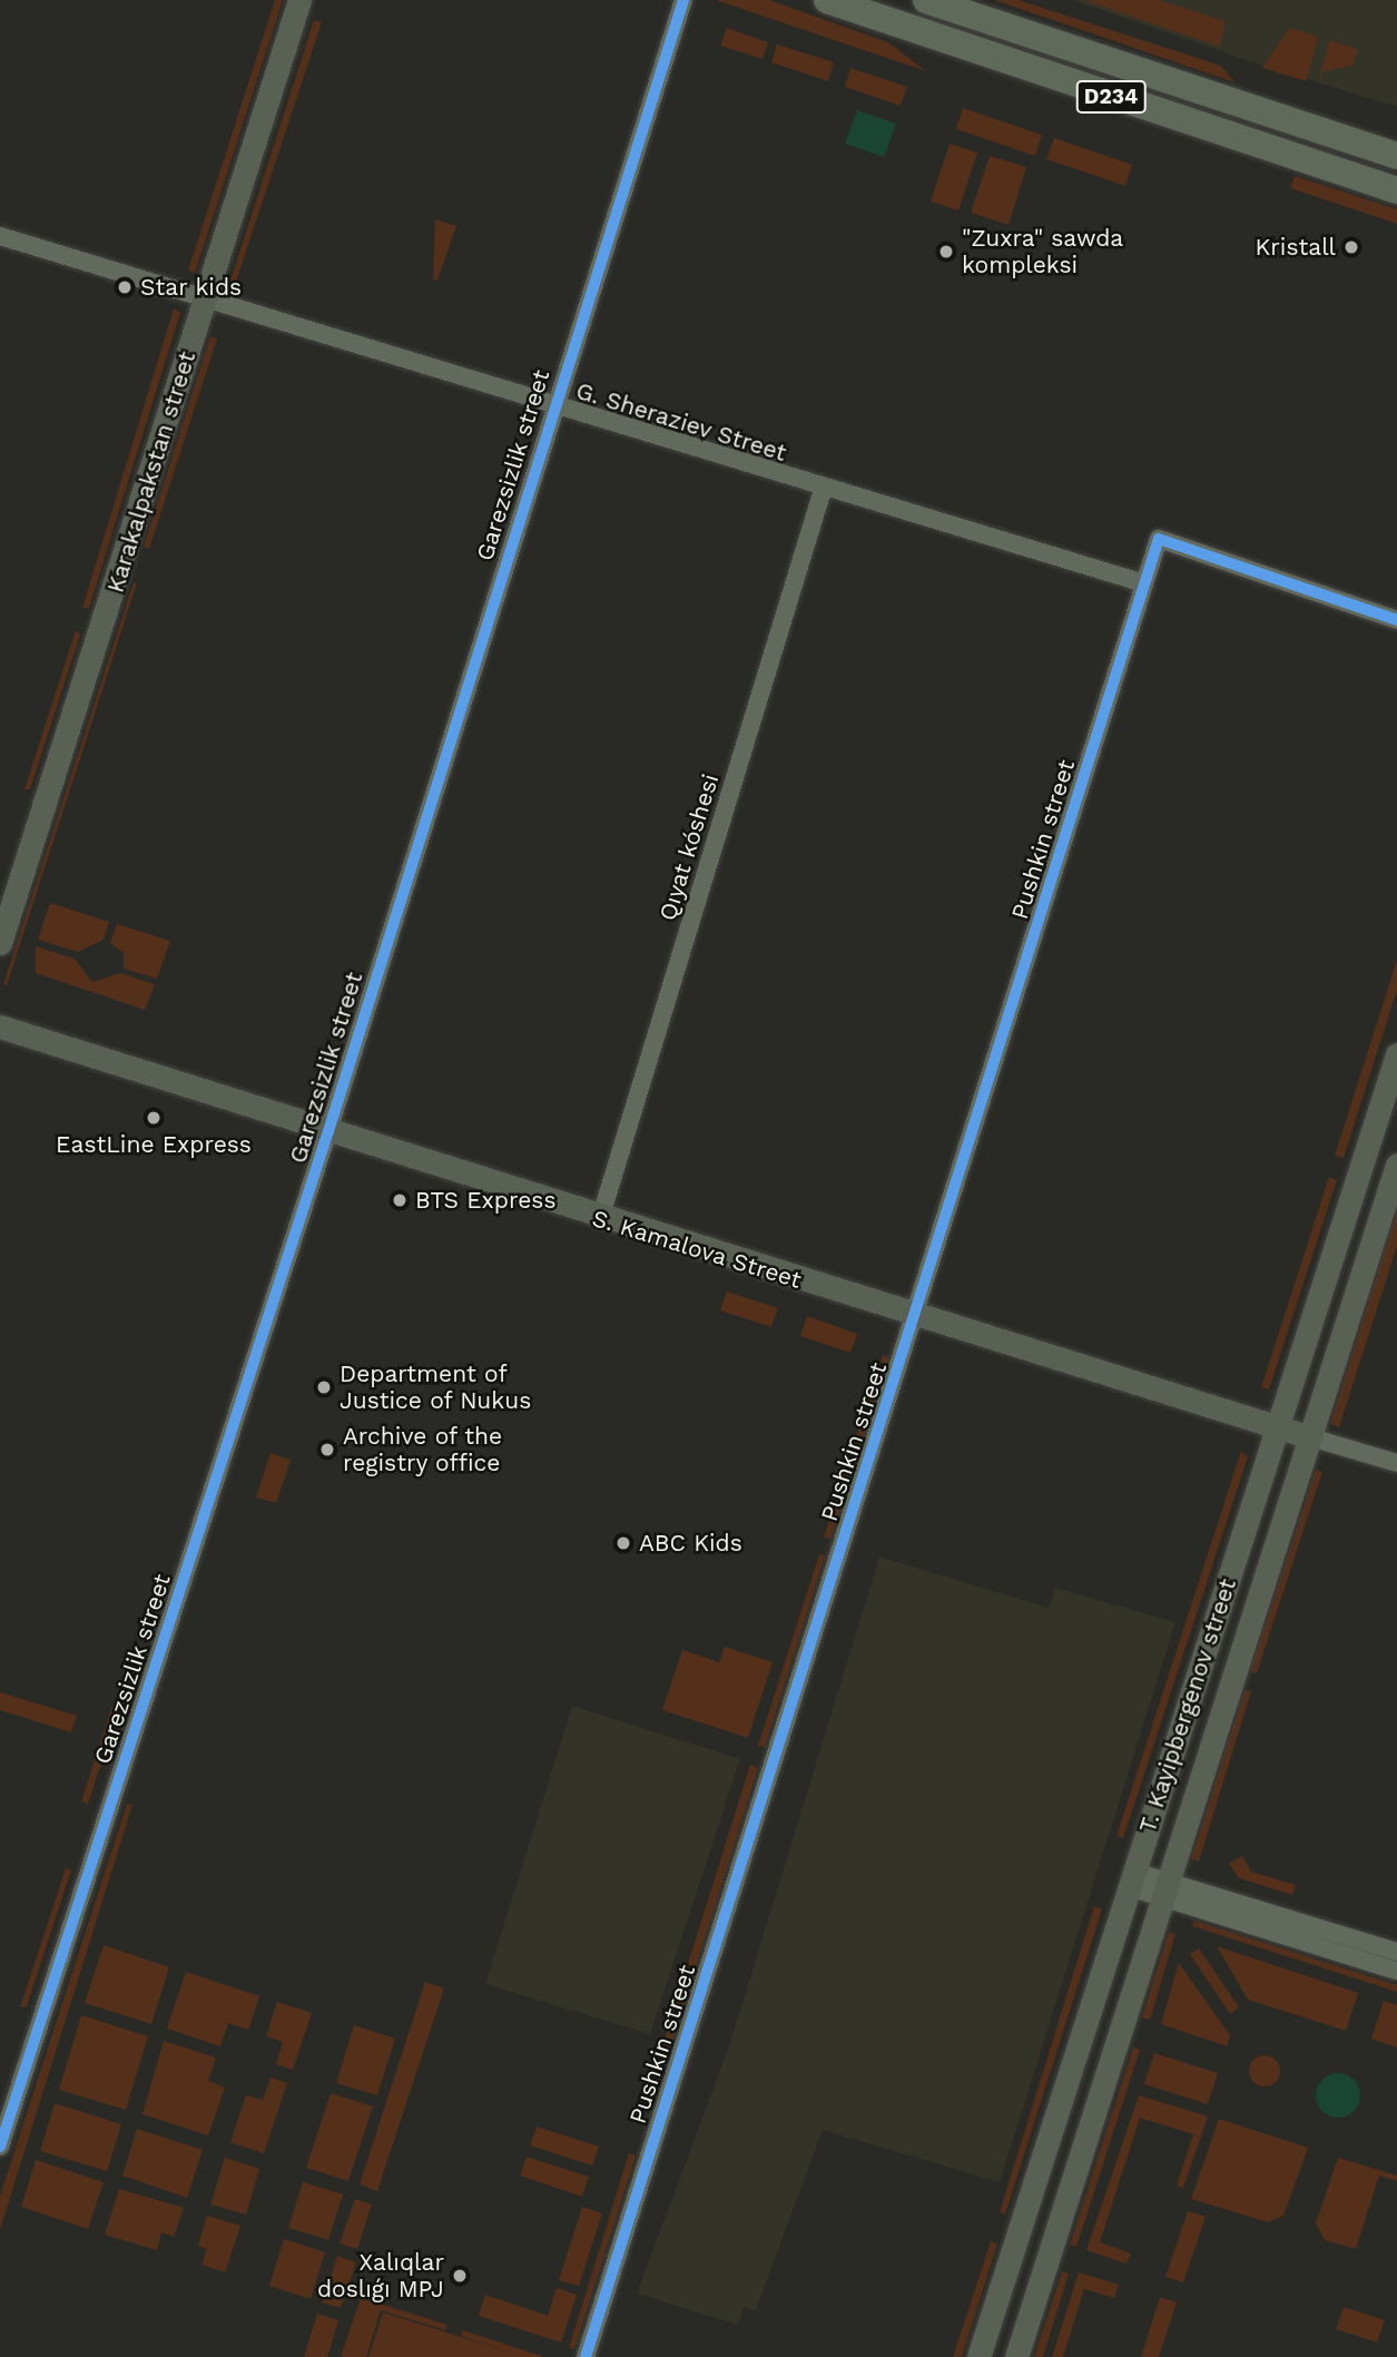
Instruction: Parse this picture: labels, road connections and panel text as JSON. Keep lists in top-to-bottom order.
{
  "streets": {
    "main road": [
      "D234",
      "Karakalpakstan street",
      "S. Kamalova Street",
      "T. Kayipbergenov street"
    ],
    "street": [
      "G. Sheraziev Street",
      "Garezsizlik street",
      "Pushkin street",
      "Qıyat kóshesi"
    ]
  },
  "crossings": [
    ["G. Sheraziev Street", "Garezsizlik street"],
    ["G. Sheraziev Street", "Karakalpakstan street"],
    ["G. Sheraziev Street", "Pushkin street"],
    ["G. Sheraziev Street", "Qıyat kóshesi"],
    ["Garezsizlik street", "S. Kamalova Street"],
    ["Pushkin street", "S. Kamalova Street"],
    ["Qıyat kóshesi", "S. Kamalova Street"],
    ["S. Kamalova Street", "T. Kayipbergenov street"]
  ],
  "places": [
    "Kristall",
    "\"Zuxra\" sawda kompleksi",
    "Star kids",
    "EastLine Express",
    "BTS Express",
    "Department of Justice of Nukus",
    "Archive of the registry office",
    "ABC Kids",
    "Xalıqlar doslıǵı MPJ"
  ]
}
